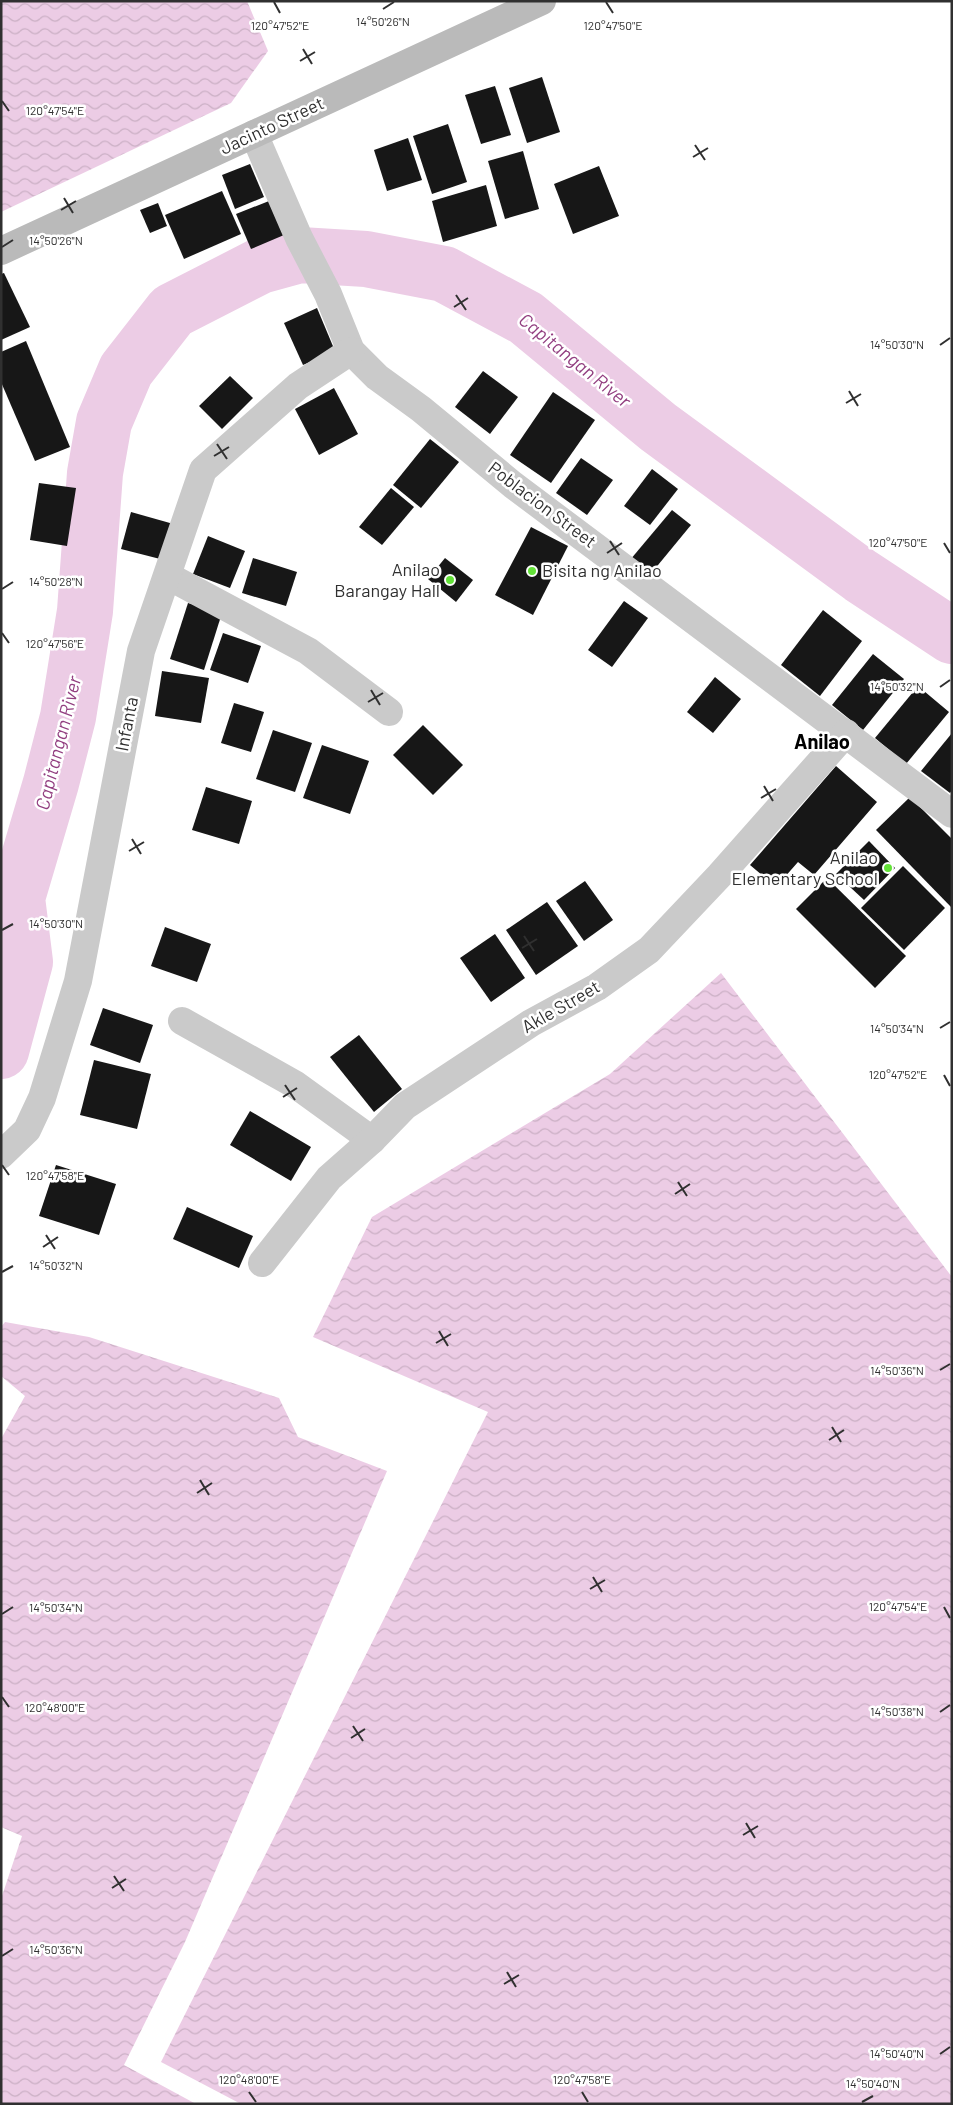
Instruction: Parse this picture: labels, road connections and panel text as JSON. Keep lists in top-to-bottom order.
{
  "streets": {
    "main road": ["Jacinto Street"],
    "street": ["Poblacion Street", "Infanta", "Akle Street"]
  },
  "crossings": [
    ["Jacinto Street", "Poblacion Street"],
    ["Poblacion Street", "Infanta"],
    ["Poblacion Street", "Akle Street"]
  ],
  "districts": ["Anilao"],
  "water": ["Capitangan River"],
  "places": ["Bisita ng Anilao", "Anilao Barangay Hall", "Anilao Elementary School"],
  "coordinates": [
    "14°50'26\"N",
    "120°47'52\"E",
    "120°47'50\"E",
    "120°47'54\"E",
    "14°50'30\"N",
    "14°50'28\"N",
    "120°47'56\"E",
    "14°50'32\"N",
    "14°50'34\"N",
    "120°47'58\"E",
    "14°50'36\"N",
    "120°48'00\"E",
    "14°50'38\"N",
    "14°50'40\"N"
  ]
}
